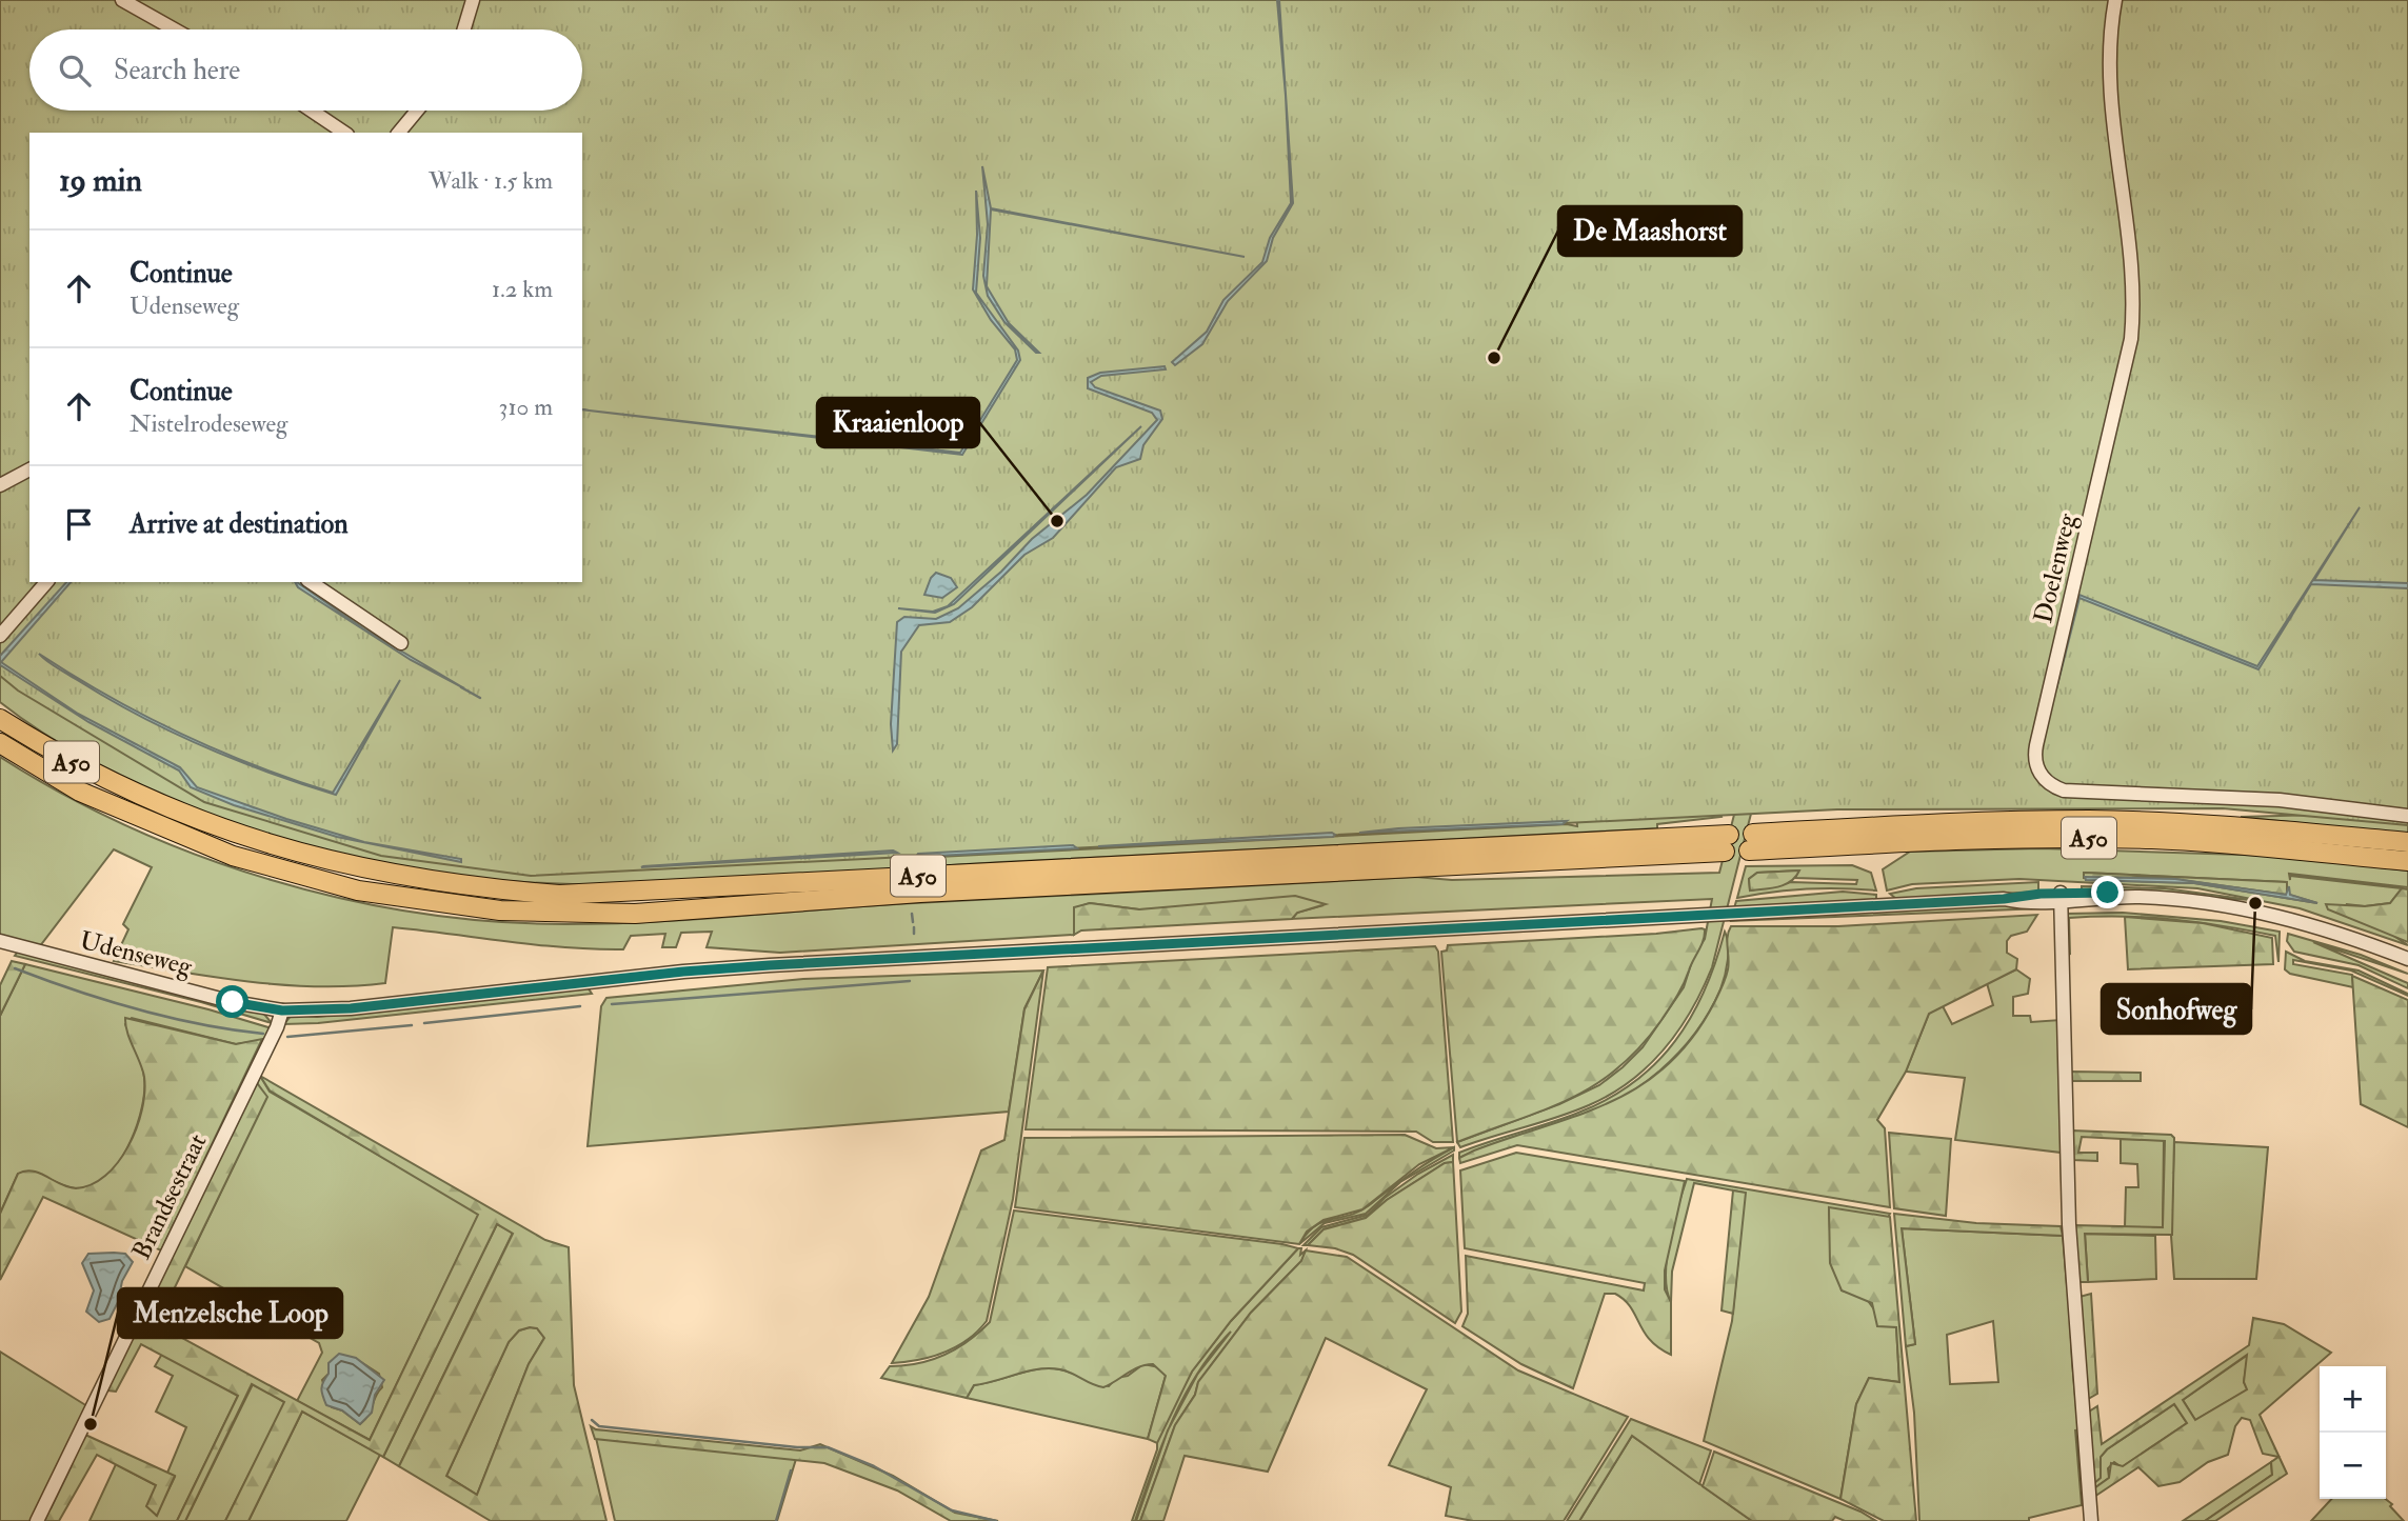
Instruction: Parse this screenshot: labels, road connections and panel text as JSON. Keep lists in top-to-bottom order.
{
  "streets": {
    "highway": ["A50"],
    "street": ["Doelenweg", "Udenseweg", "Brandsestraat"]
  },
  "crossings": [
    ["Udenseweg", "Brandsestraat"]
  ],
  "places": [
    "De Maashorst",
    "Kraaienloop",
    "Sonhofweg",
    "Menzelsche Loop"
  ],
  "page": {
    "search": "Search here",
    "heading": ["19 min", "Walk · 1.5 km"],
    "list": [
      ["Continue", "Udenseweg", "1.2 km"],
      ["Continue", "Nistelrodeseweg", "310 m"],
      "Arrive at destination"
    ],
    "map_buttons": ["+", "−"]
  }
}
